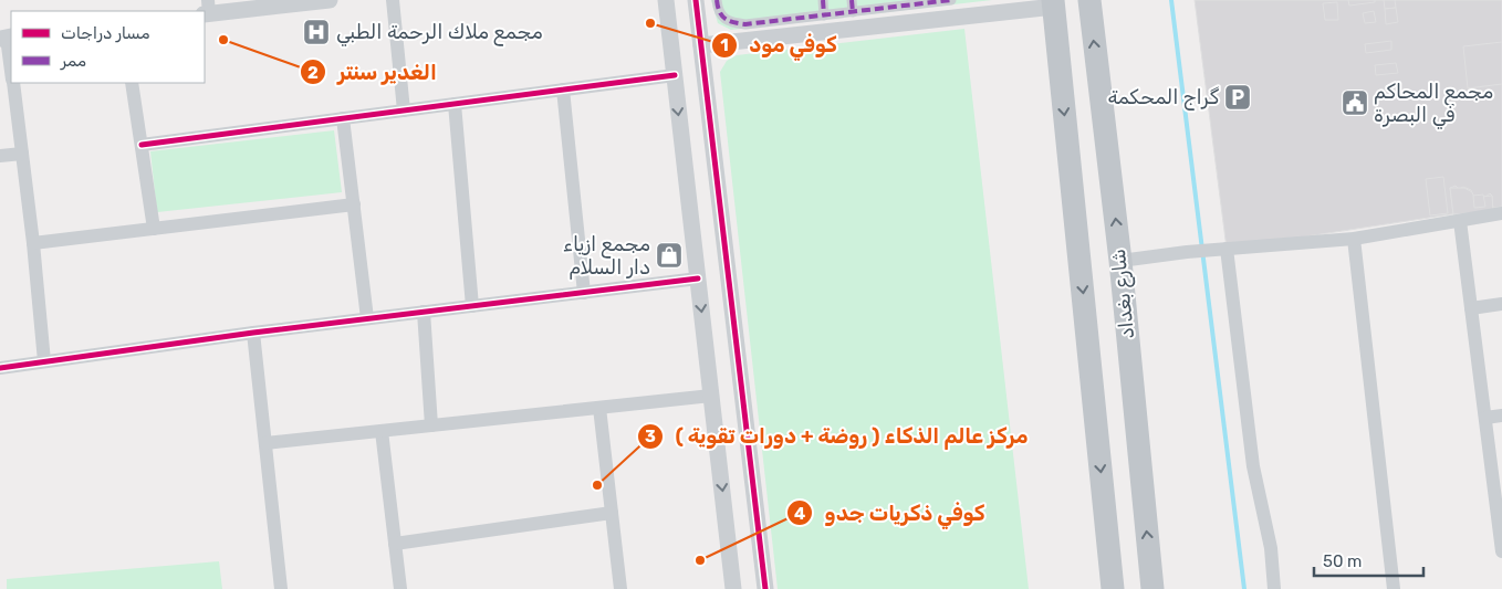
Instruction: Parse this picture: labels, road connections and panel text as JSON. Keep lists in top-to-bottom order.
{
  "streets": {
    "highway": ["شارع بغداد"]
  },
  "places": {
    "other": [
      "كوفي مود",
      "الغدير سنتر",
      "مركز عالم الذكاء ( روضة + دورات تقوية )",
      "كوفي ذكريات جدو"
    ],
    "hospital": ["مجمع ملاك الرحمة الطبي"],
    "parking": ["گراج المحكمة"],
    "public building": ["مجمع المحاكم في البصرة"],
    "shop": ["مجمع ازياء دار السلام"]
  },
  "legend": ["مسار دراجات", "ممر"],
  "scale_bar": "50 m"
}
